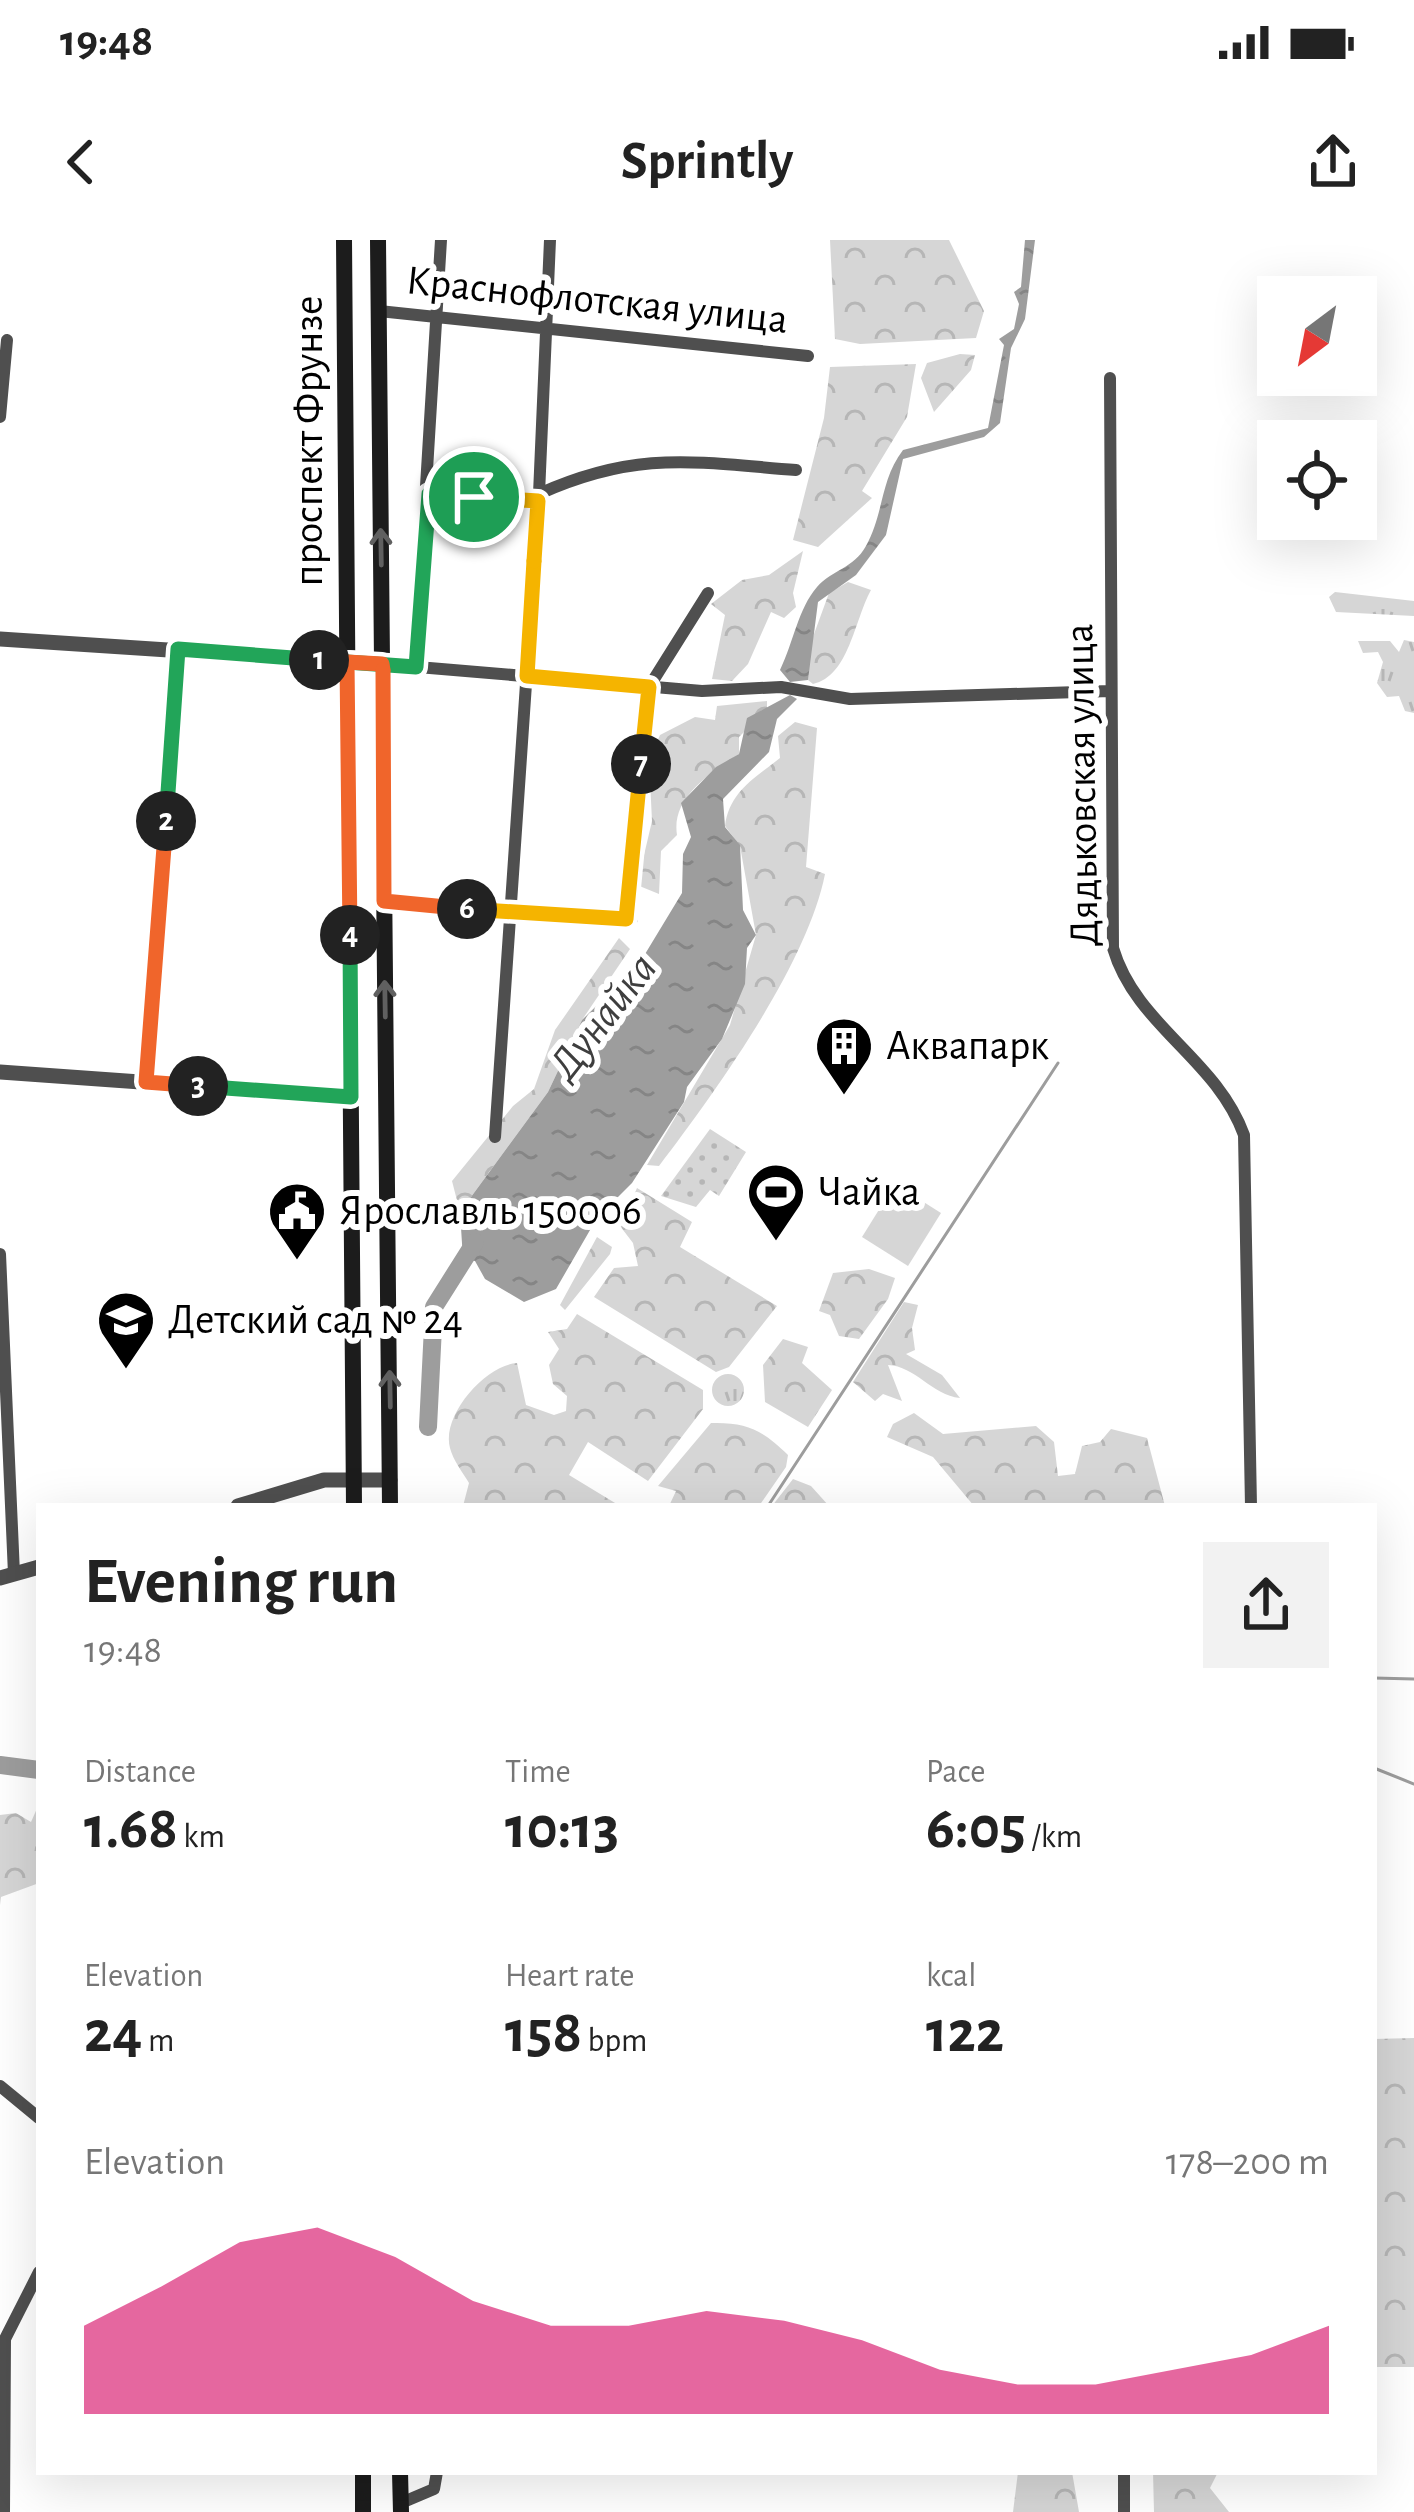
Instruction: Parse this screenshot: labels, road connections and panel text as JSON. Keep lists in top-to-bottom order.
{
  "streets": {
    "main road": ["проспект Фрунзе"],
    "street": ["Краснофлотская улица", "Дядьковская улица"]
  },
  "crossings": [
    ["Краснофлотская улица", "проспект Фрунзе"]
  ],
  "water": ["Дунайка"],
  "places": {
    "building": ["Аквапарк"],
    "sports": ["Чайка"],
    "public building": ["Ярославль 150006"],
    "school or university": ["Детский сад № 24"]
  },
  "north": "bottom left",
  "page": {
    "status": "19:48",
    "header": "Sprintly",
    "pins": [
      "1",
      "7",
      "2",
      "6",
      "4",
      "3"
    ],
    "heading": ["Evening run", "19:48"],
    "stats": [
      ["Distance", "1.68 km"],
      ["Time", "10:13"],
      ["Pace", "6:05 /km"],
      ["Elevation", "24 m"],
      ["Heart rate", "158 bpm"],
      ["kcal", "122"]
    ],
    "chart": ["Elevation", "178–200 m"]
  }
}
